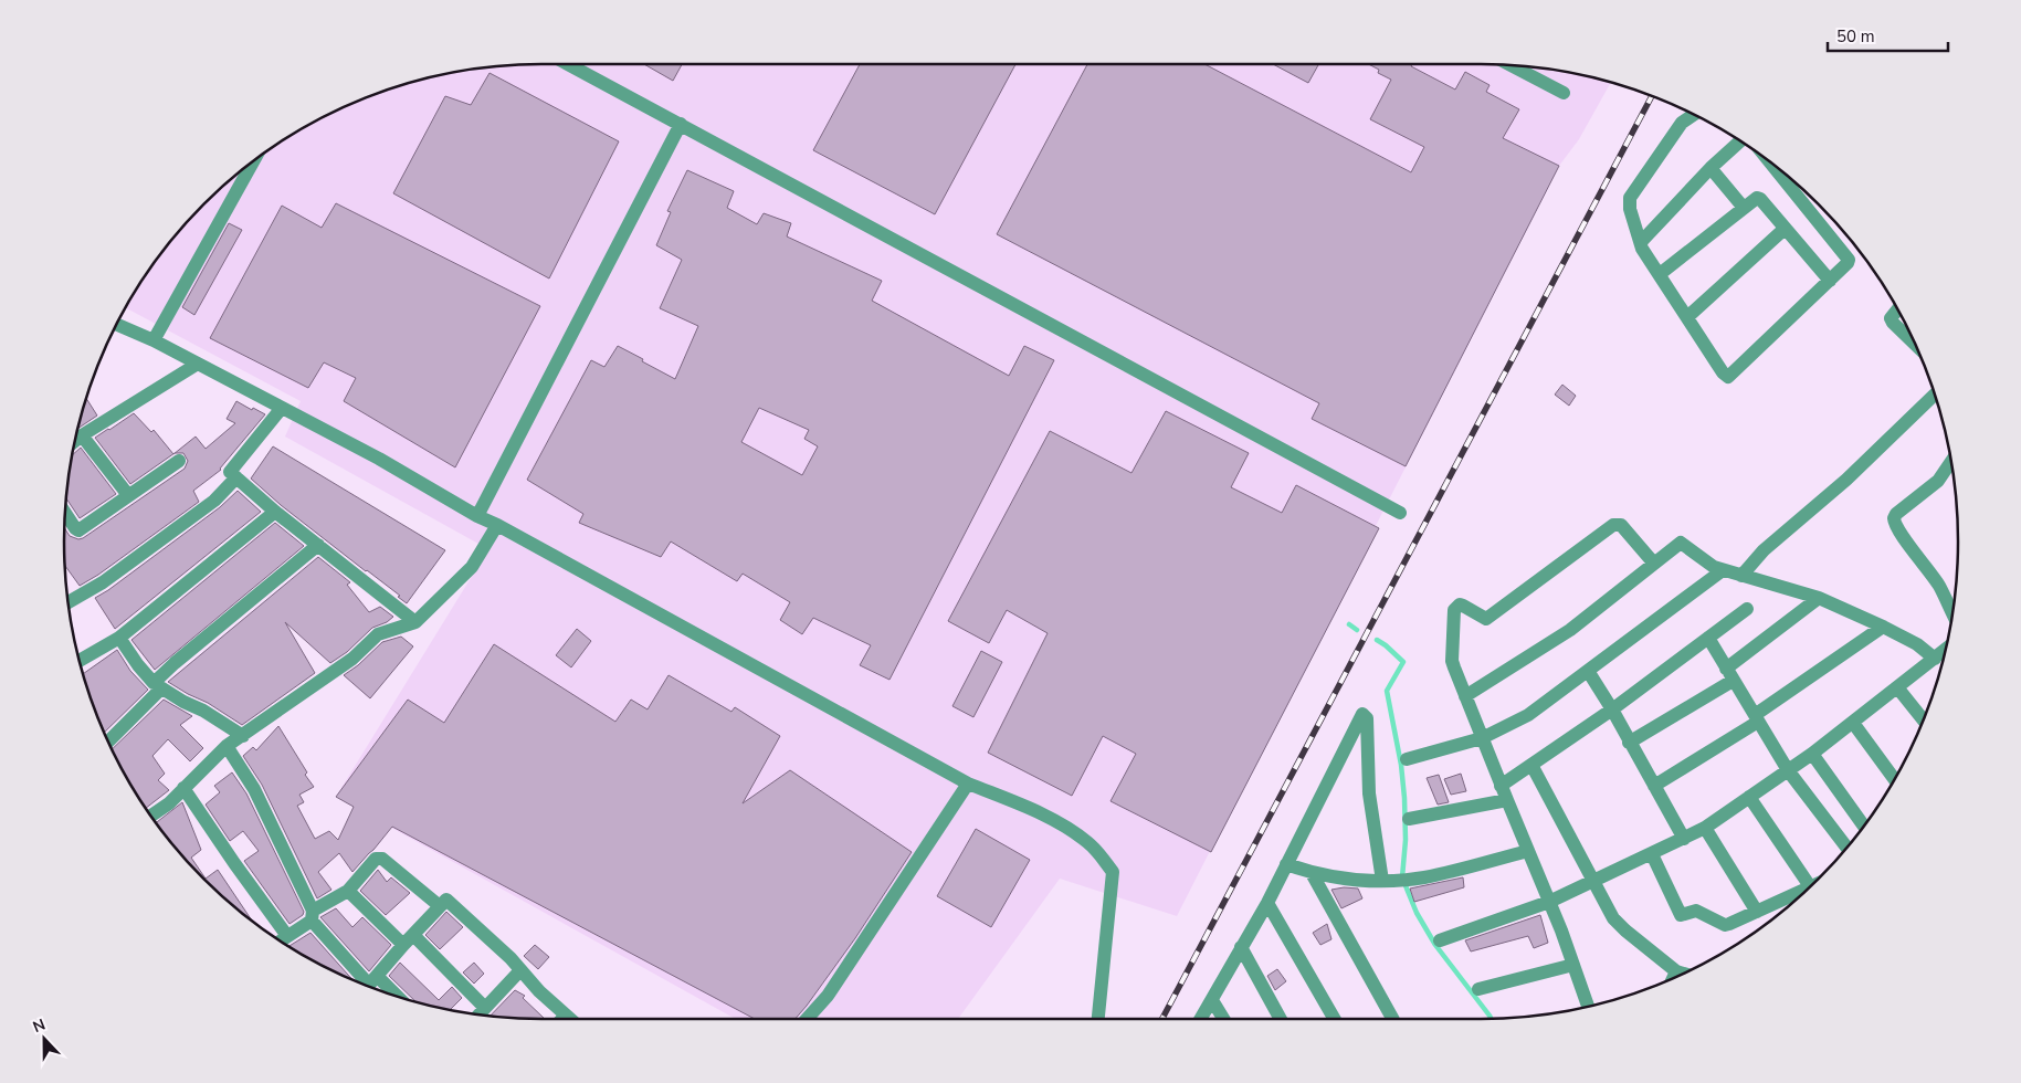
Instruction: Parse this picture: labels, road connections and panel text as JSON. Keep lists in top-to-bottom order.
{
  "scale_bar": "50 m",
  "north": "top"
}
